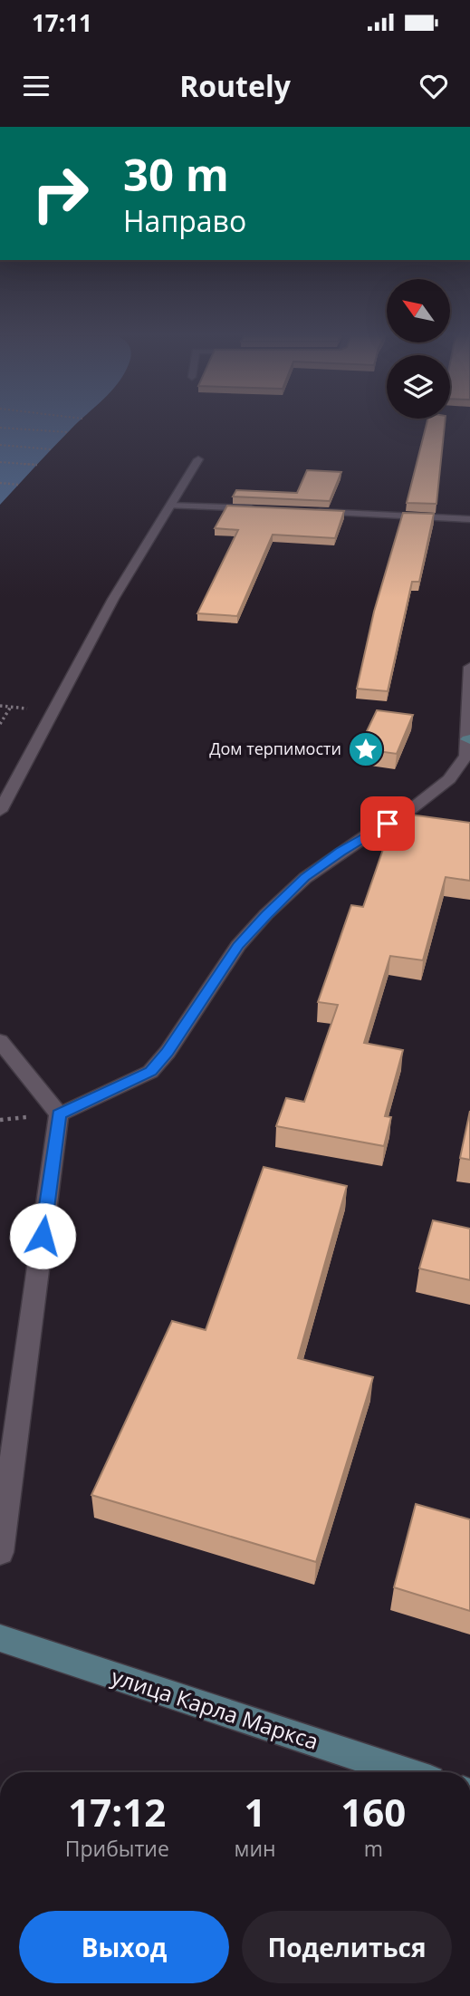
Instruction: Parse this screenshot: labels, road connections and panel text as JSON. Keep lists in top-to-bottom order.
{
  "streets": {
    "main road": ["улица Карла Маркса"]
  },
  "places": {
    "place": ["Дом терпимости"]
  },
  "north": "top left",
  "page": {
    "status": "17:11",
    "header": "Routely",
    "turn": ["30 m", "Направо"],
    "eta": [
      "17:12",
      "Прибытие",
      "1",
      "мин",
      "160",
      "m"
    ],
    "buttons": ["Выход", "Поделиться"]
  }
}
